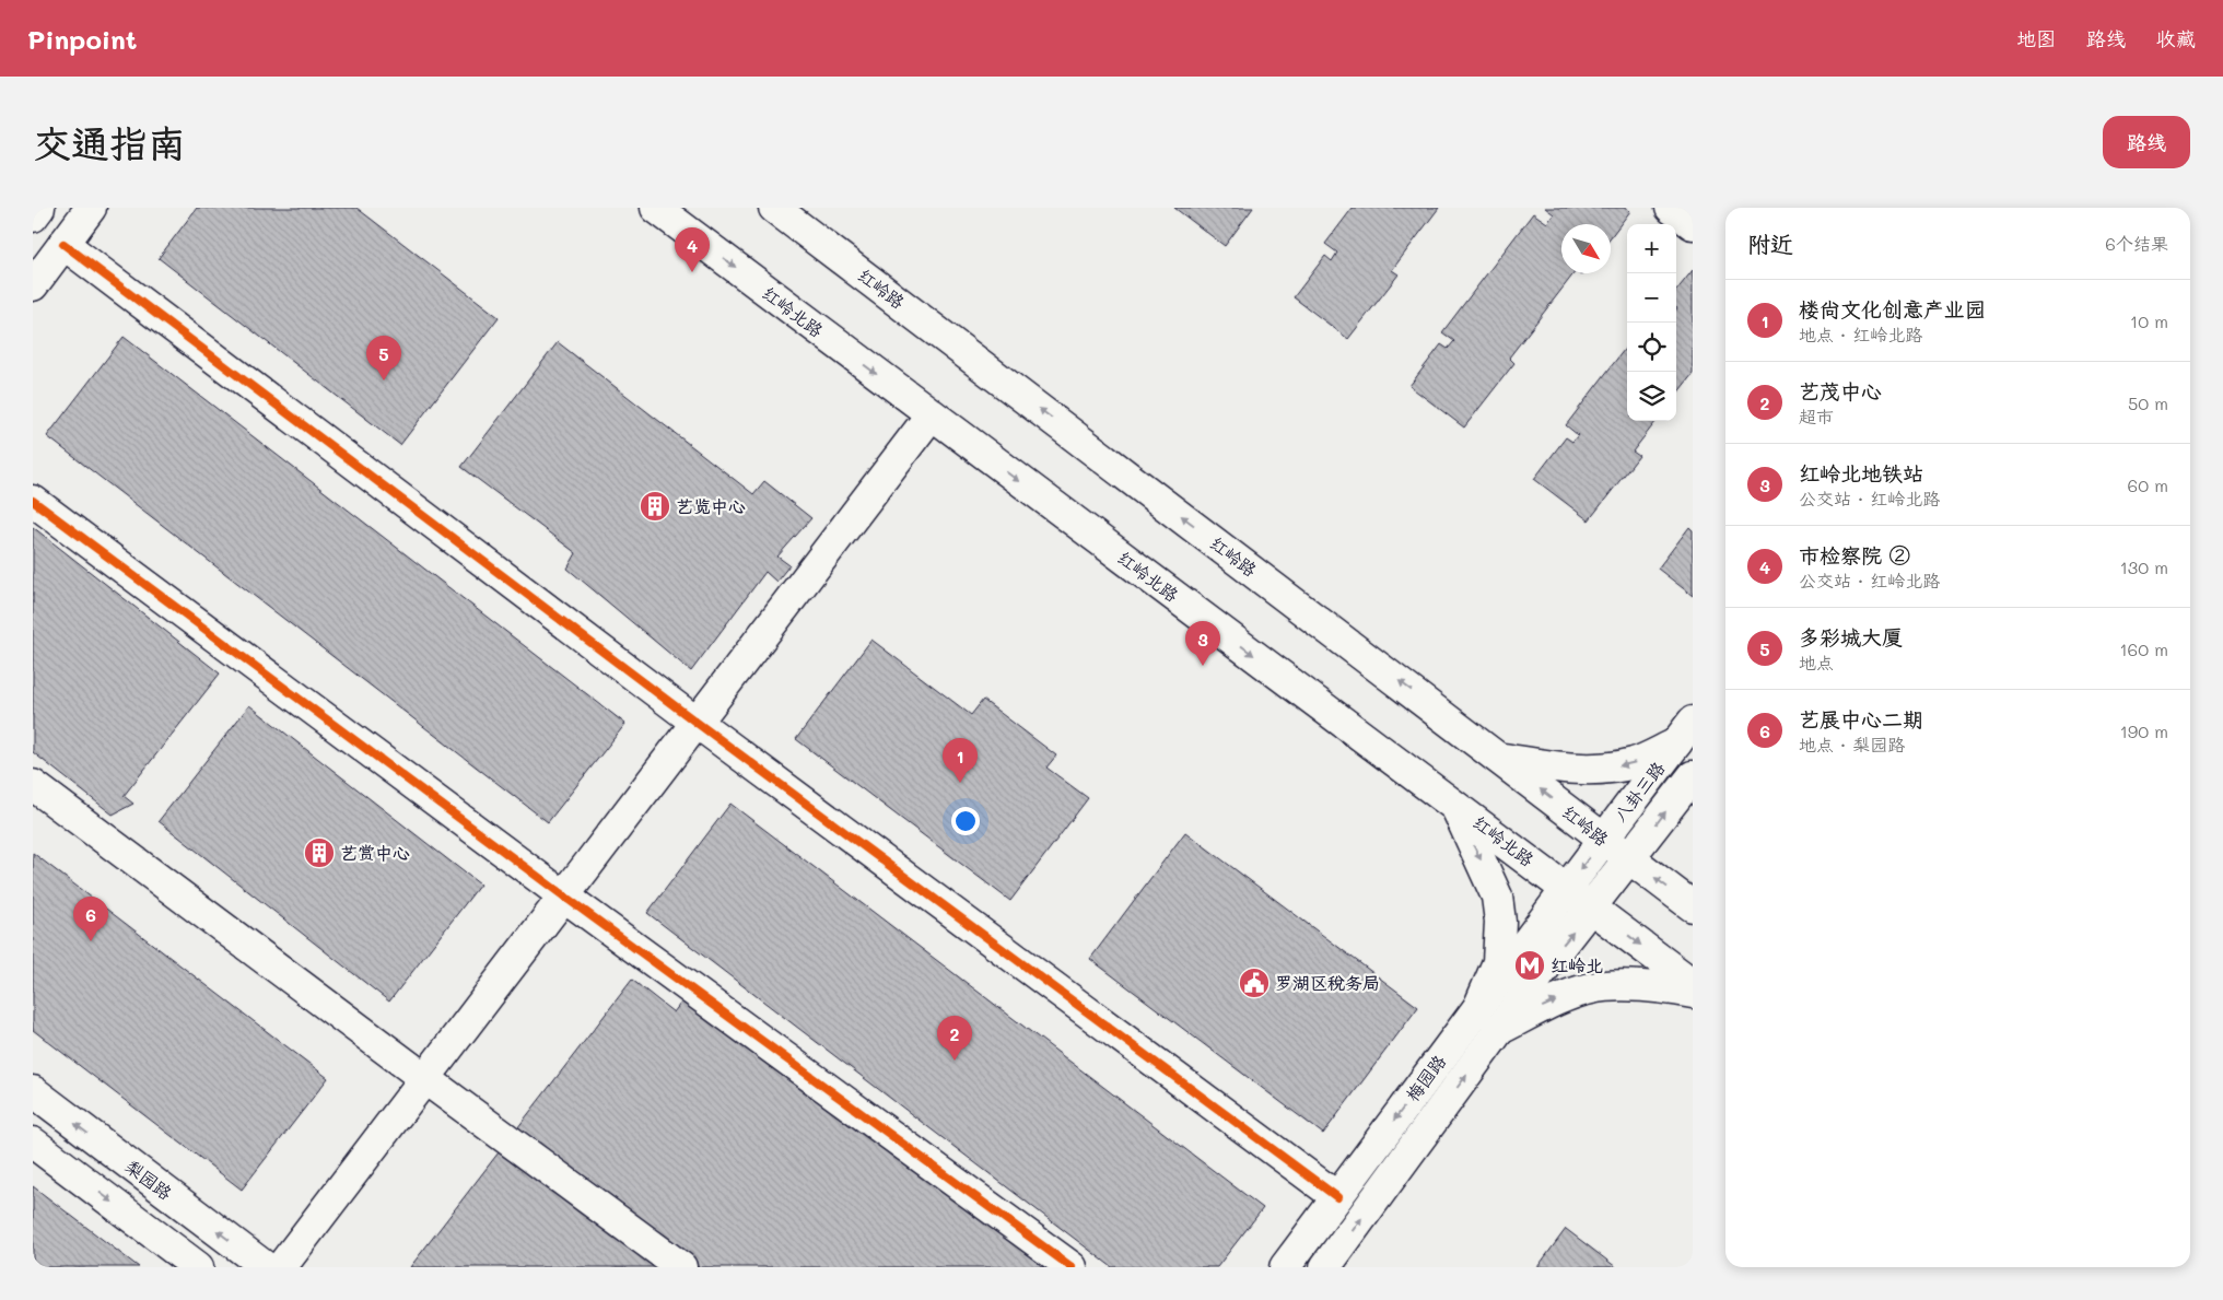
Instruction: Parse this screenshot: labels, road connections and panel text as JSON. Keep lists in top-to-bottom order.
{
  "streets": {
    "street": [
      "红岭路",
      "红岭北路",
      "八卦三路",
      "梅园路",
      "梨园路"
    ]
  },
  "crossings": [
    ["红岭路", "八卦三路"],
    ["红岭北路", "八卦三路"],
    ["红岭北路", "梅园路"],
    ["八卦三路", "梅园路"]
  ],
  "one_way": ["红岭路", "红岭北路"],
  "places": {
    "building": ["艺览中心", "艺赏中心"],
    "metro station": ["红岭北"],
    "public building": ["罗湖区税务局"]
  },
  "north": "bottom right",
  "page": {
    "header": "Pinpoint",
    "nav": ["地图", "路线", "收藏"],
    "buttons": "路线",
    "title": "交通指南",
    "heading": ["附近", "6个结果"],
    "map_buttons": ["+", "−"],
    "pins": [
      "4",
      "5",
      "3",
      "1",
      "6",
      "2"
    ],
    "list": [
      {
        "mark": "1",
        "name": "楼尚文化创意产业园",
        "note": "地点 · 红岭北路",
        "value": "10 m"
      },
      {
        "mark": "2",
        "name": "艺茂中心",
        "note": "超市",
        "value": "50 m"
      },
      {
        "mark": "3",
        "name": "红岭北地铁站",
        "note": "公交站 · 红岭北路",
        "value": "60 m"
      },
      {
        "mark": "4",
        "name": "市检察院 ②",
        "note": "公交站 · 红岭北路",
        "value": "130 m"
      },
      {
        "mark": "5",
        "name": "多彩城大厦",
        "note": "地点",
        "value": "160 m"
      },
      {
        "mark": "6",
        "name": "艺展中心二期",
        "note": "地点 · 梨园路",
        "value": "190 m"
      }
    ]
  }
}
